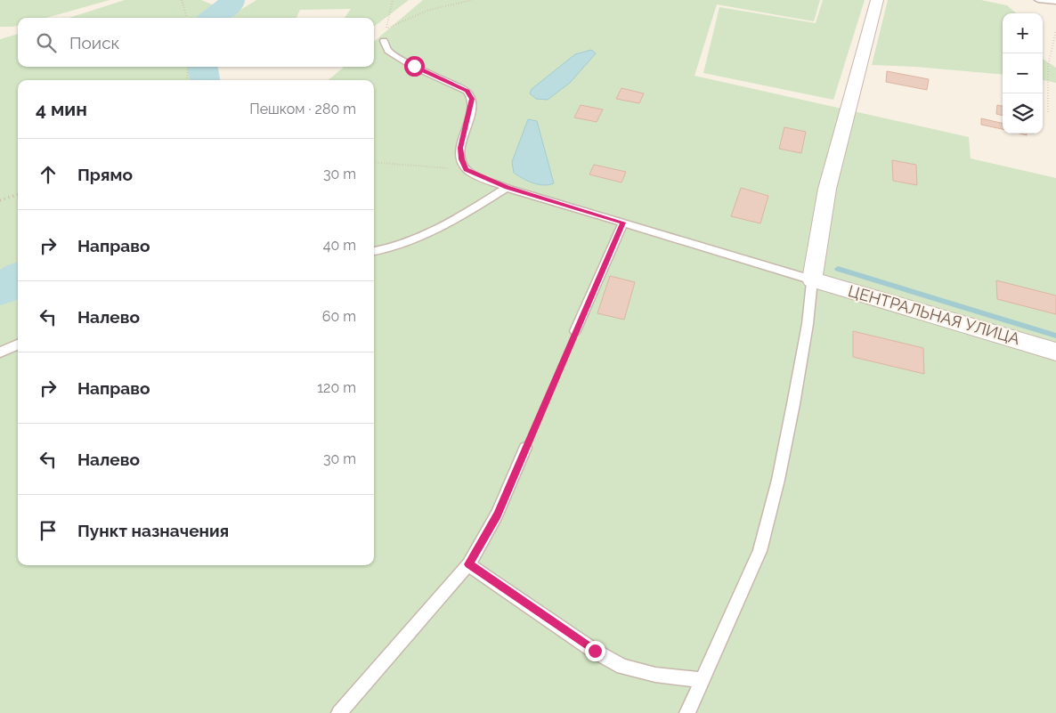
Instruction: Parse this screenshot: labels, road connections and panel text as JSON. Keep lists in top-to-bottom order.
{
  "streets": {
    "street": ["ЦЕНТРАЛЬНАЯ УЛИЦА"]
  },
  "page": {
    "map_buttons": ["+", "−"],
    "search": "Поиск",
    "heading": ["4 мин", "Пешком · 280 m"],
    "list": [
      ["Прямо", "30 m"],
      ["Направо", "40 m"],
      ["Налево", "60 m"],
      ["Направо", "120 m"],
      ["Налево", "30 m"],
      "Пункт назначения"
    ]
  }
}
